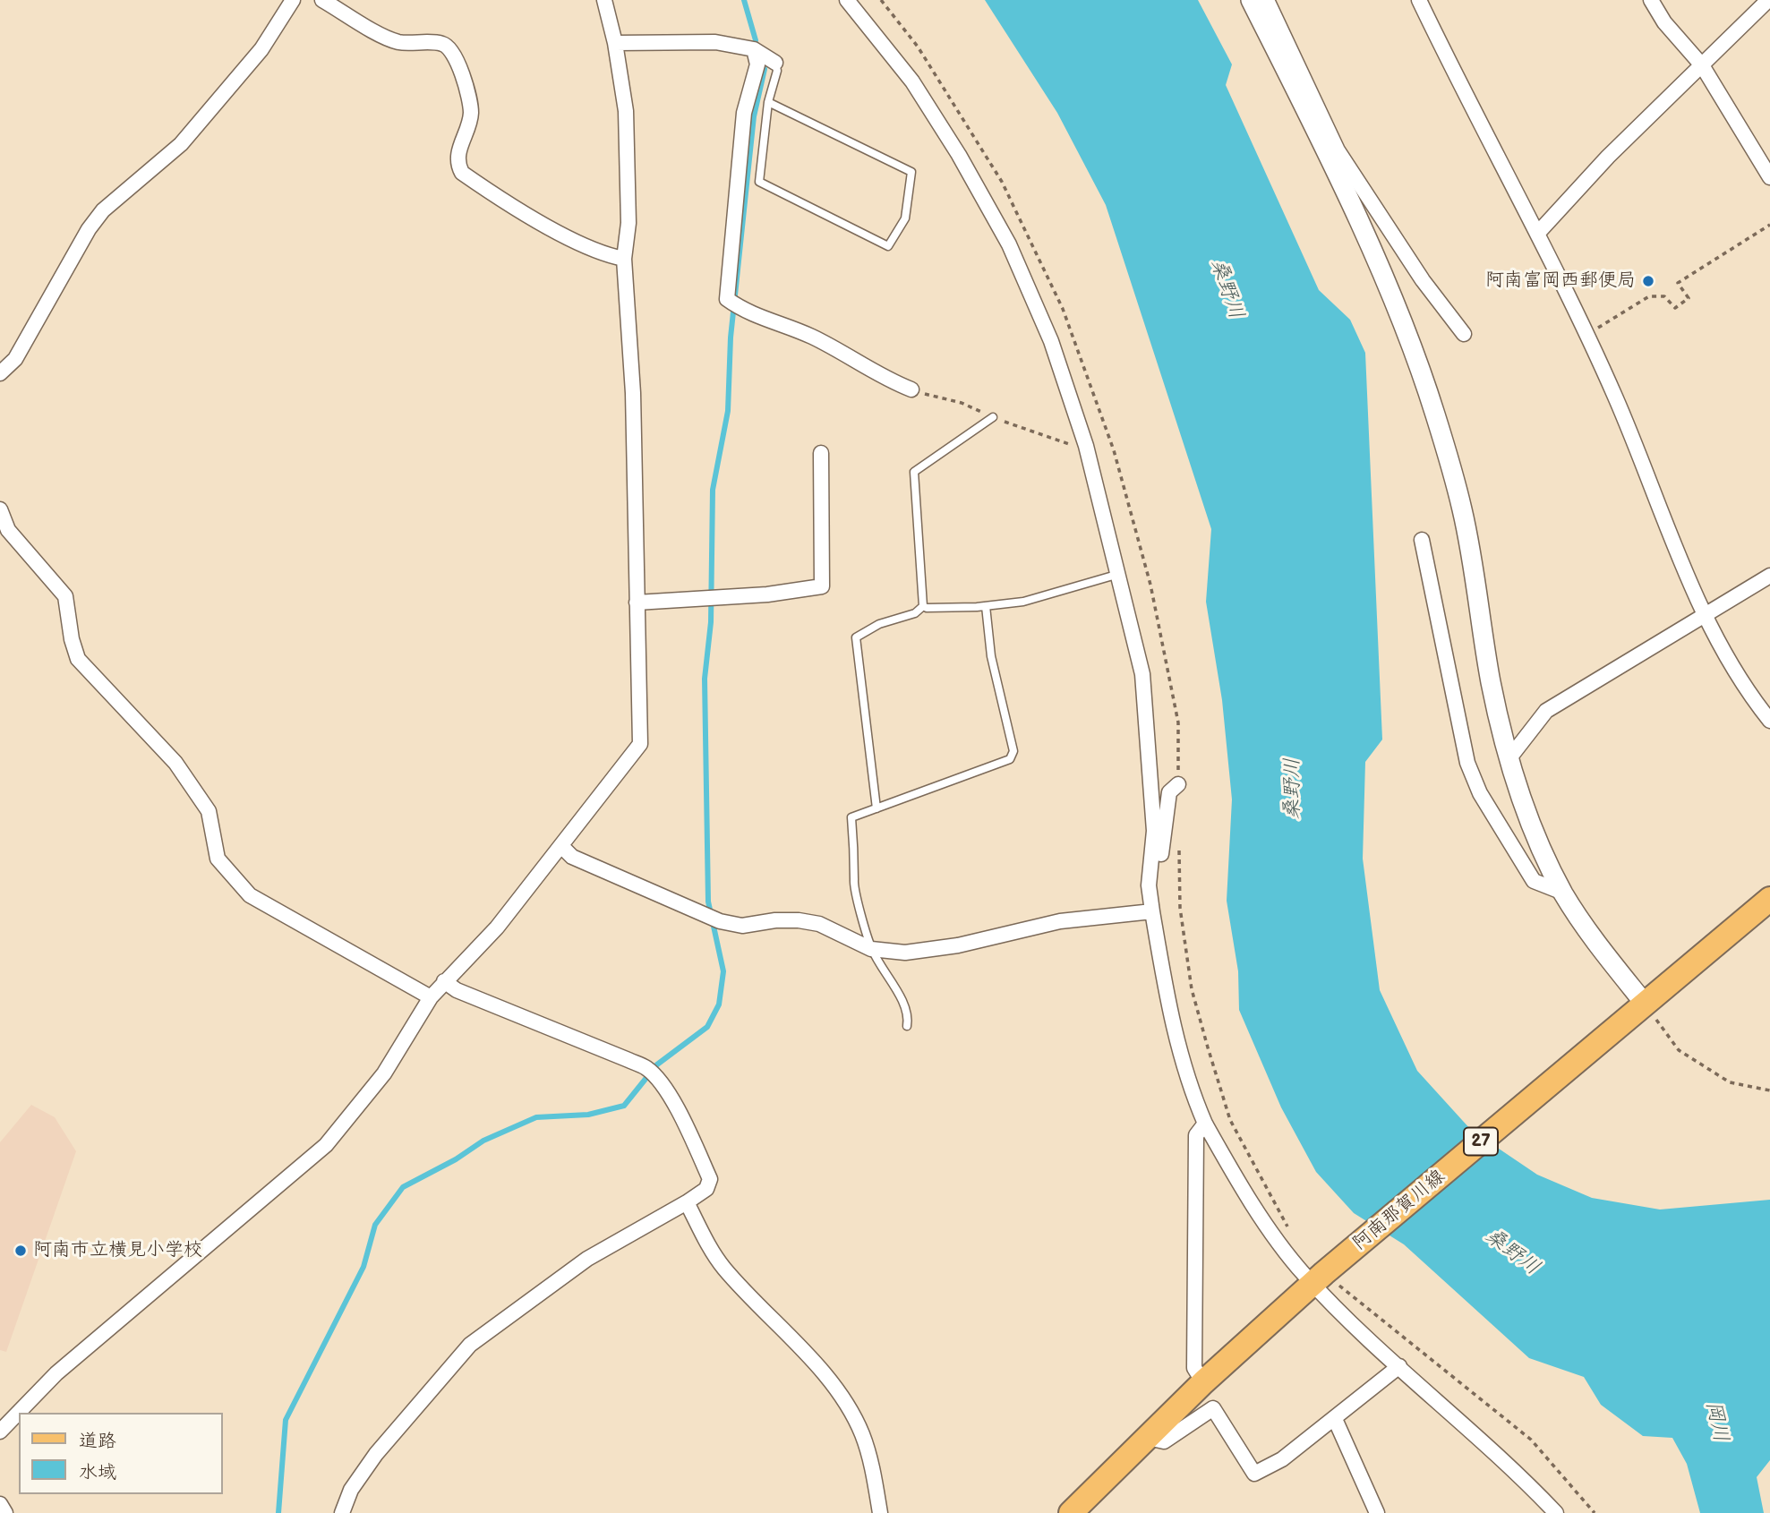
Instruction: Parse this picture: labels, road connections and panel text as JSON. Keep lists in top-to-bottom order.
{
  "streets": {
    "main road": ["27", "阿南那賀川線"]
  },
  "water": ["桑野川", "岡川"],
  "places": ["阿南富岡西郵便局", "阿南市立横見小学校"],
  "legend": ["道路", "水域"]
}
